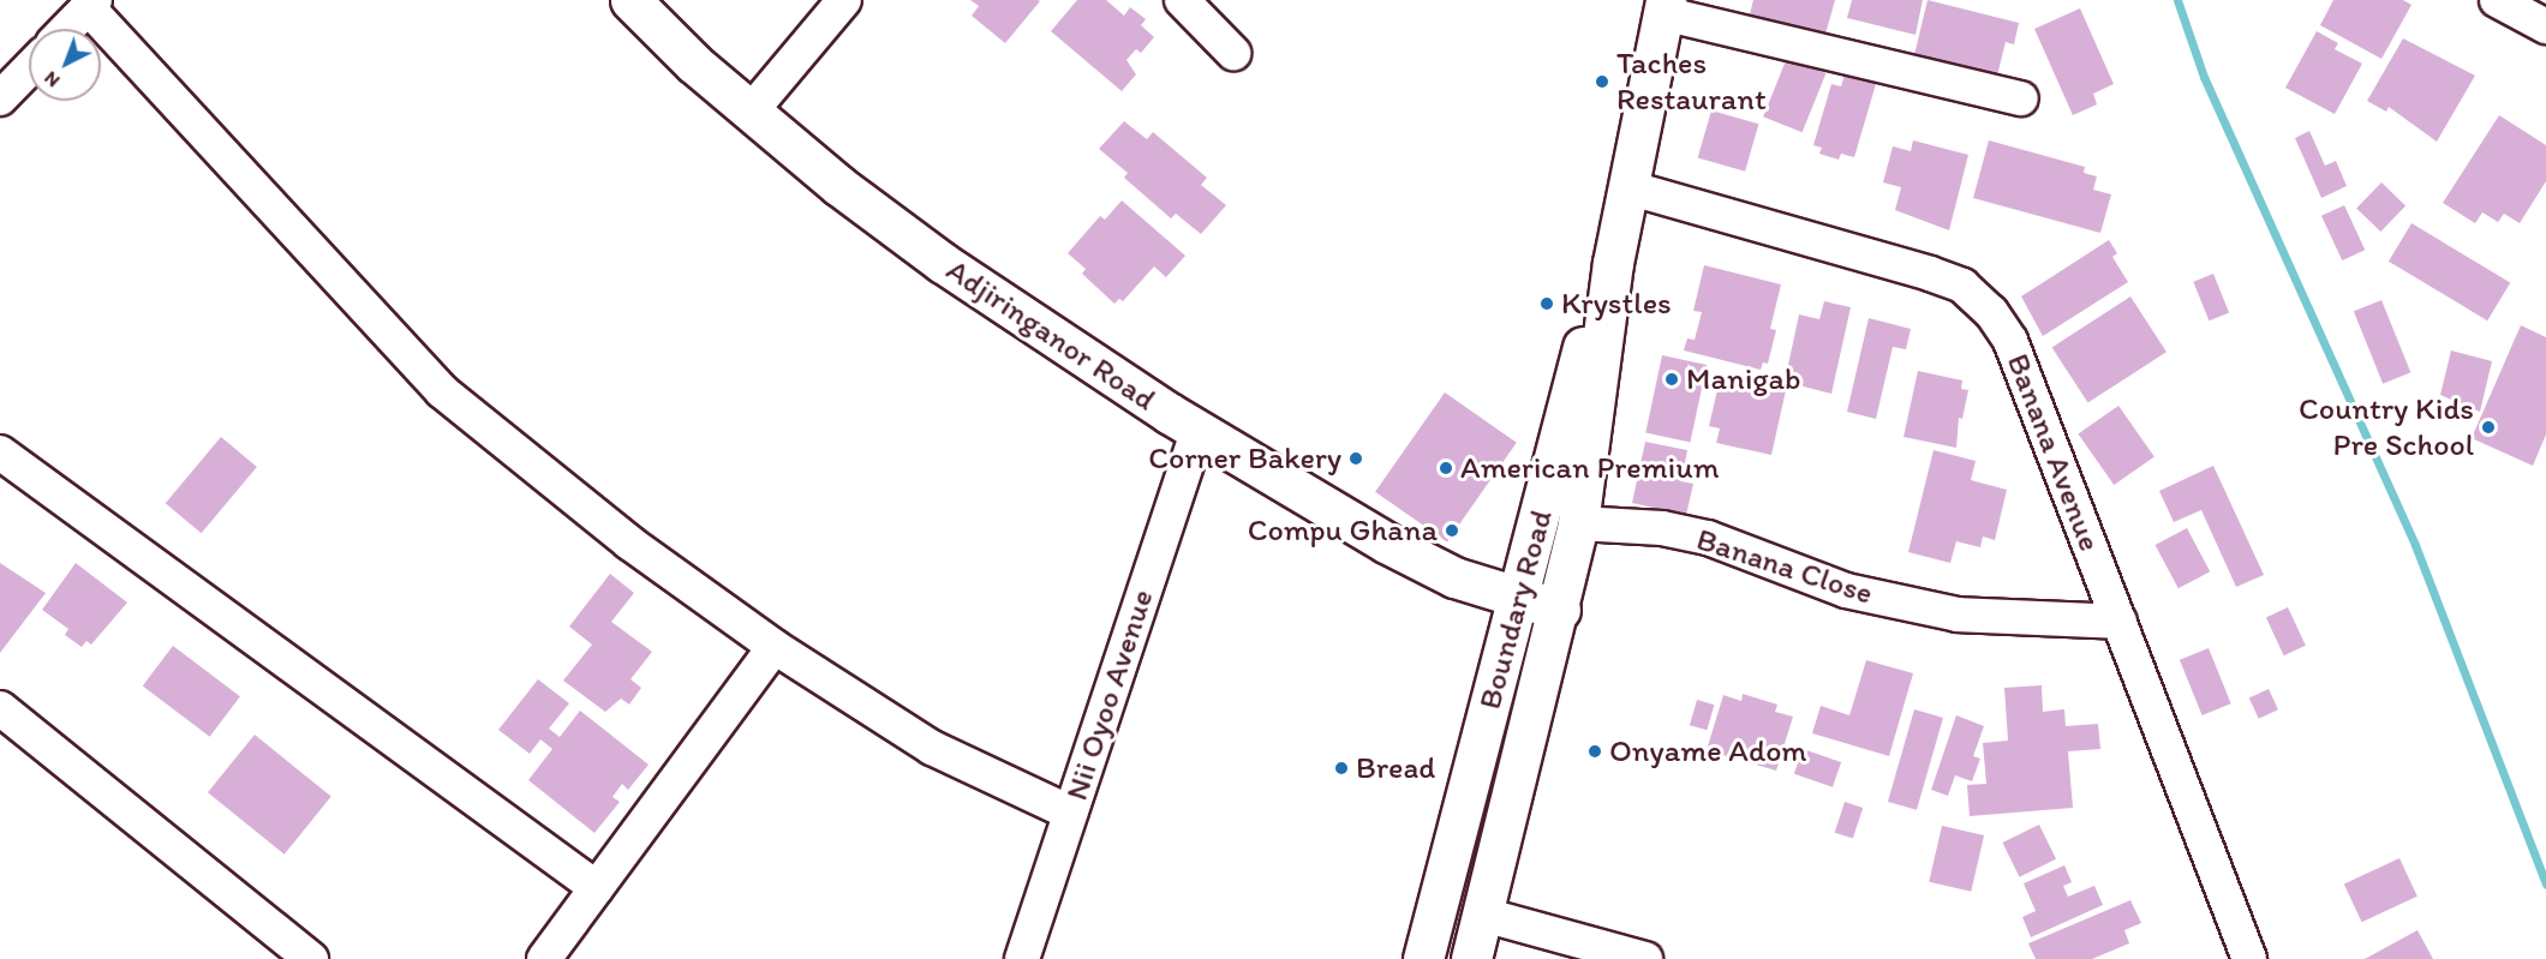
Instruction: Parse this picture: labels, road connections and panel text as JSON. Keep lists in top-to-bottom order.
{
  "streets": {
    "main road": ["Adjiringanor Road", "Boundary Road"],
    "street": ["Banana Avenue", "Banana Close", "Nii Oyoo Avenue"]
  },
  "crossings": [
    ["Adjiringanor Road", "Boundary Road"],
    ["Adjiringanor Road", "Nii Oyoo Avenue"],
    ["Banana Avenue", "Banana Close"],
    ["Banana Avenue", "Boundary Road"],
    ["Banana Close", "Boundary Road"]
  ],
  "places": [
    "Taches Restaurant",
    "Krystles",
    "Manigab",
    "Country Kids Pre School",
    "Corner Bakery",
    "American Premium",
    "Compu Ghana",
    "Onyame Adom",
    "Bread"
  ],
  "north": "bottom left"
}
